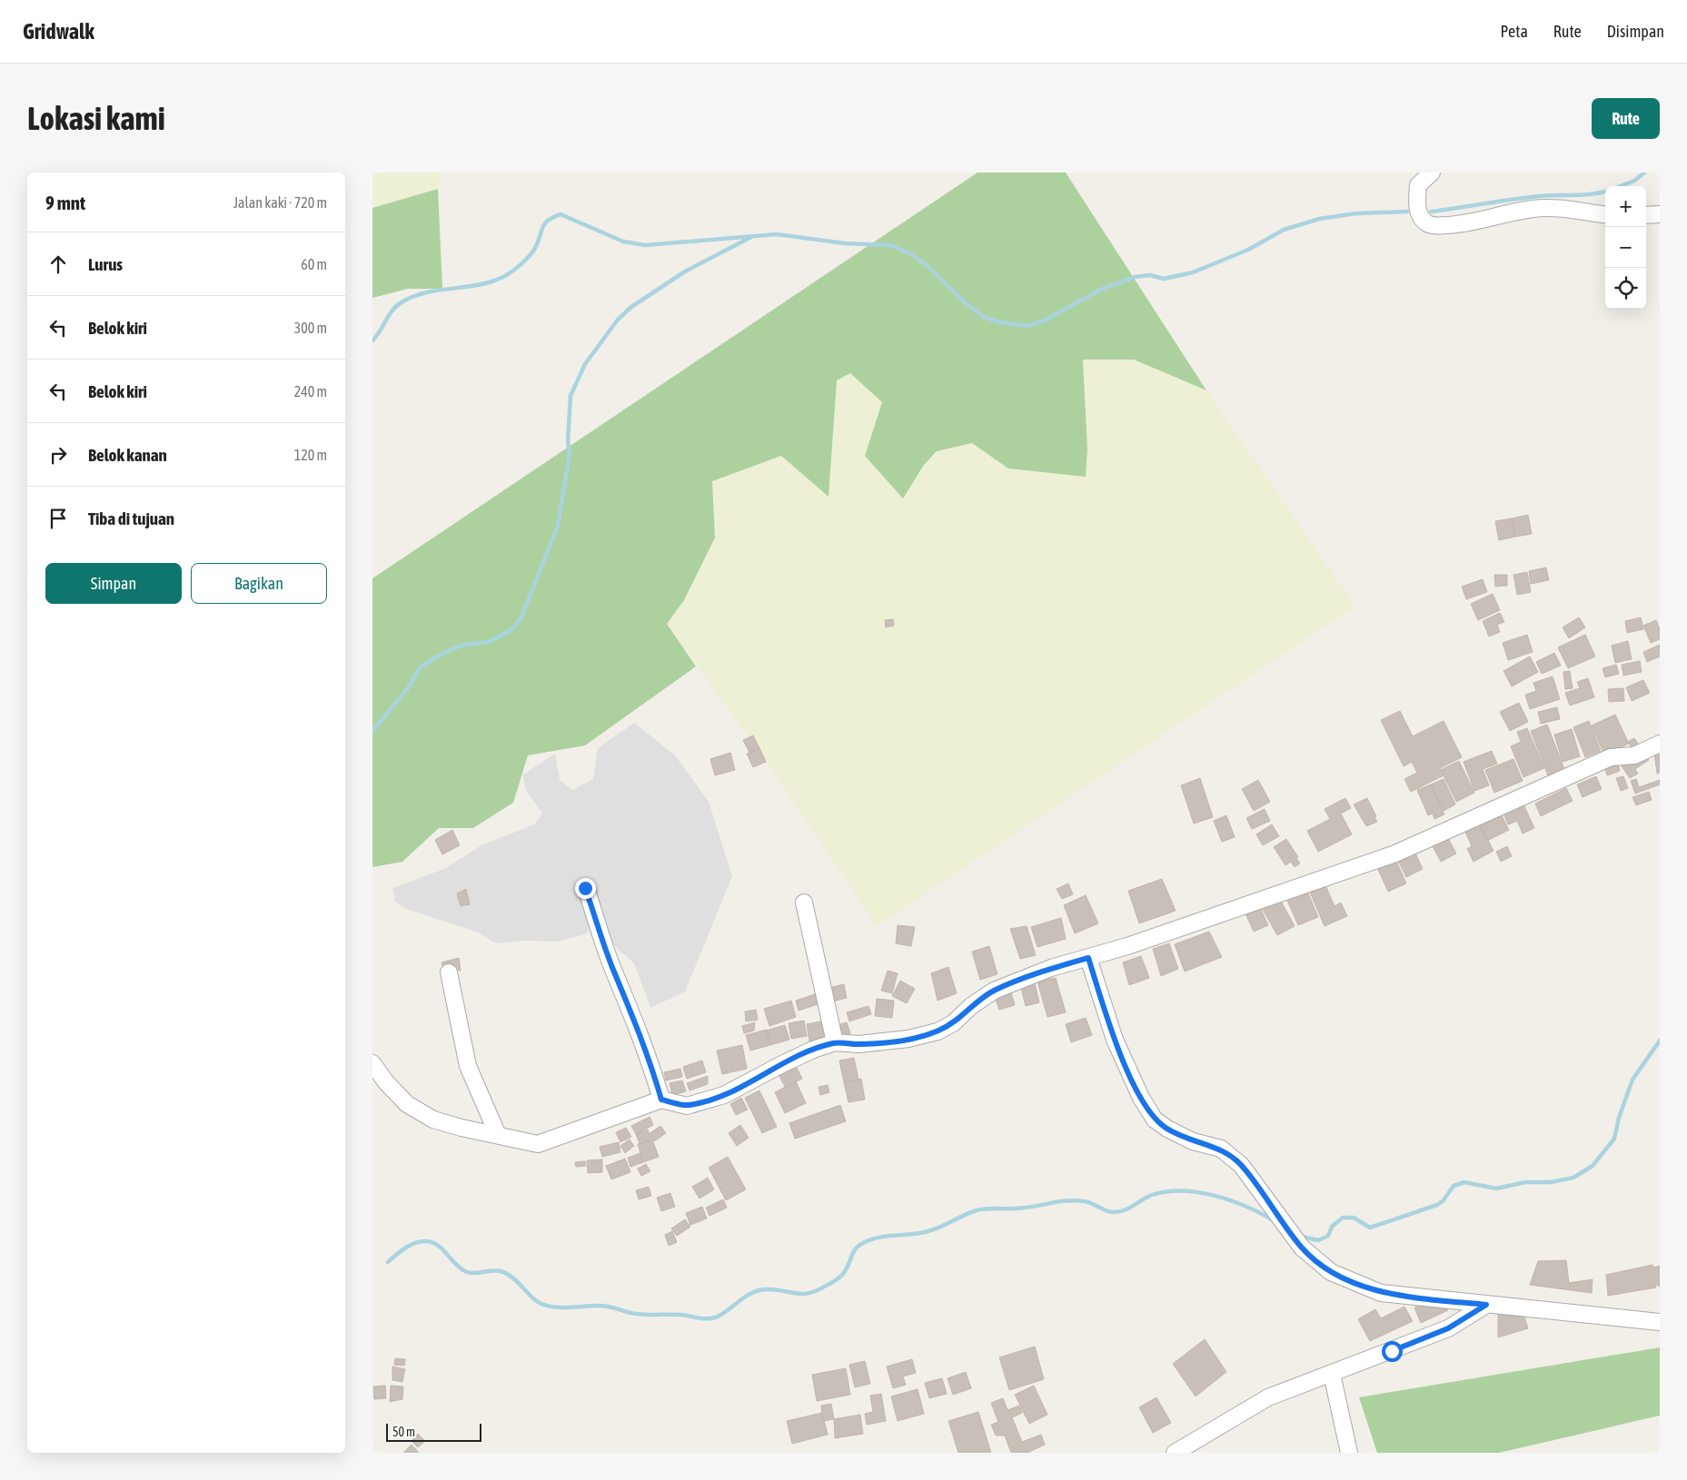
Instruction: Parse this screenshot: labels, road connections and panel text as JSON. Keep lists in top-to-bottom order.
{
  "scale_bar": "50 m",
  "page": {
    "header": "Gridwalk",
    "nav": ["Peta", "Rute", "Disimpan"],
    "buttons": [
      "Rute",
      ["Simpan", "Bagikan"]
    ],
    "title": "Lokasi kami",
    "heading": ["9 mnt", "Jalan kaki · 720 m"],
    "map_buttons": ["+", "−"],
    "list": [
      ["Lurus", "60 m"],
      ["Belok kiri", "300 m"],
      ["Belok kiri", "240 m"],
      ["Belok kanan", "120 m"],
      "Tiba di tujuan"
    ],
    "scale": "50 m"
  }
}
